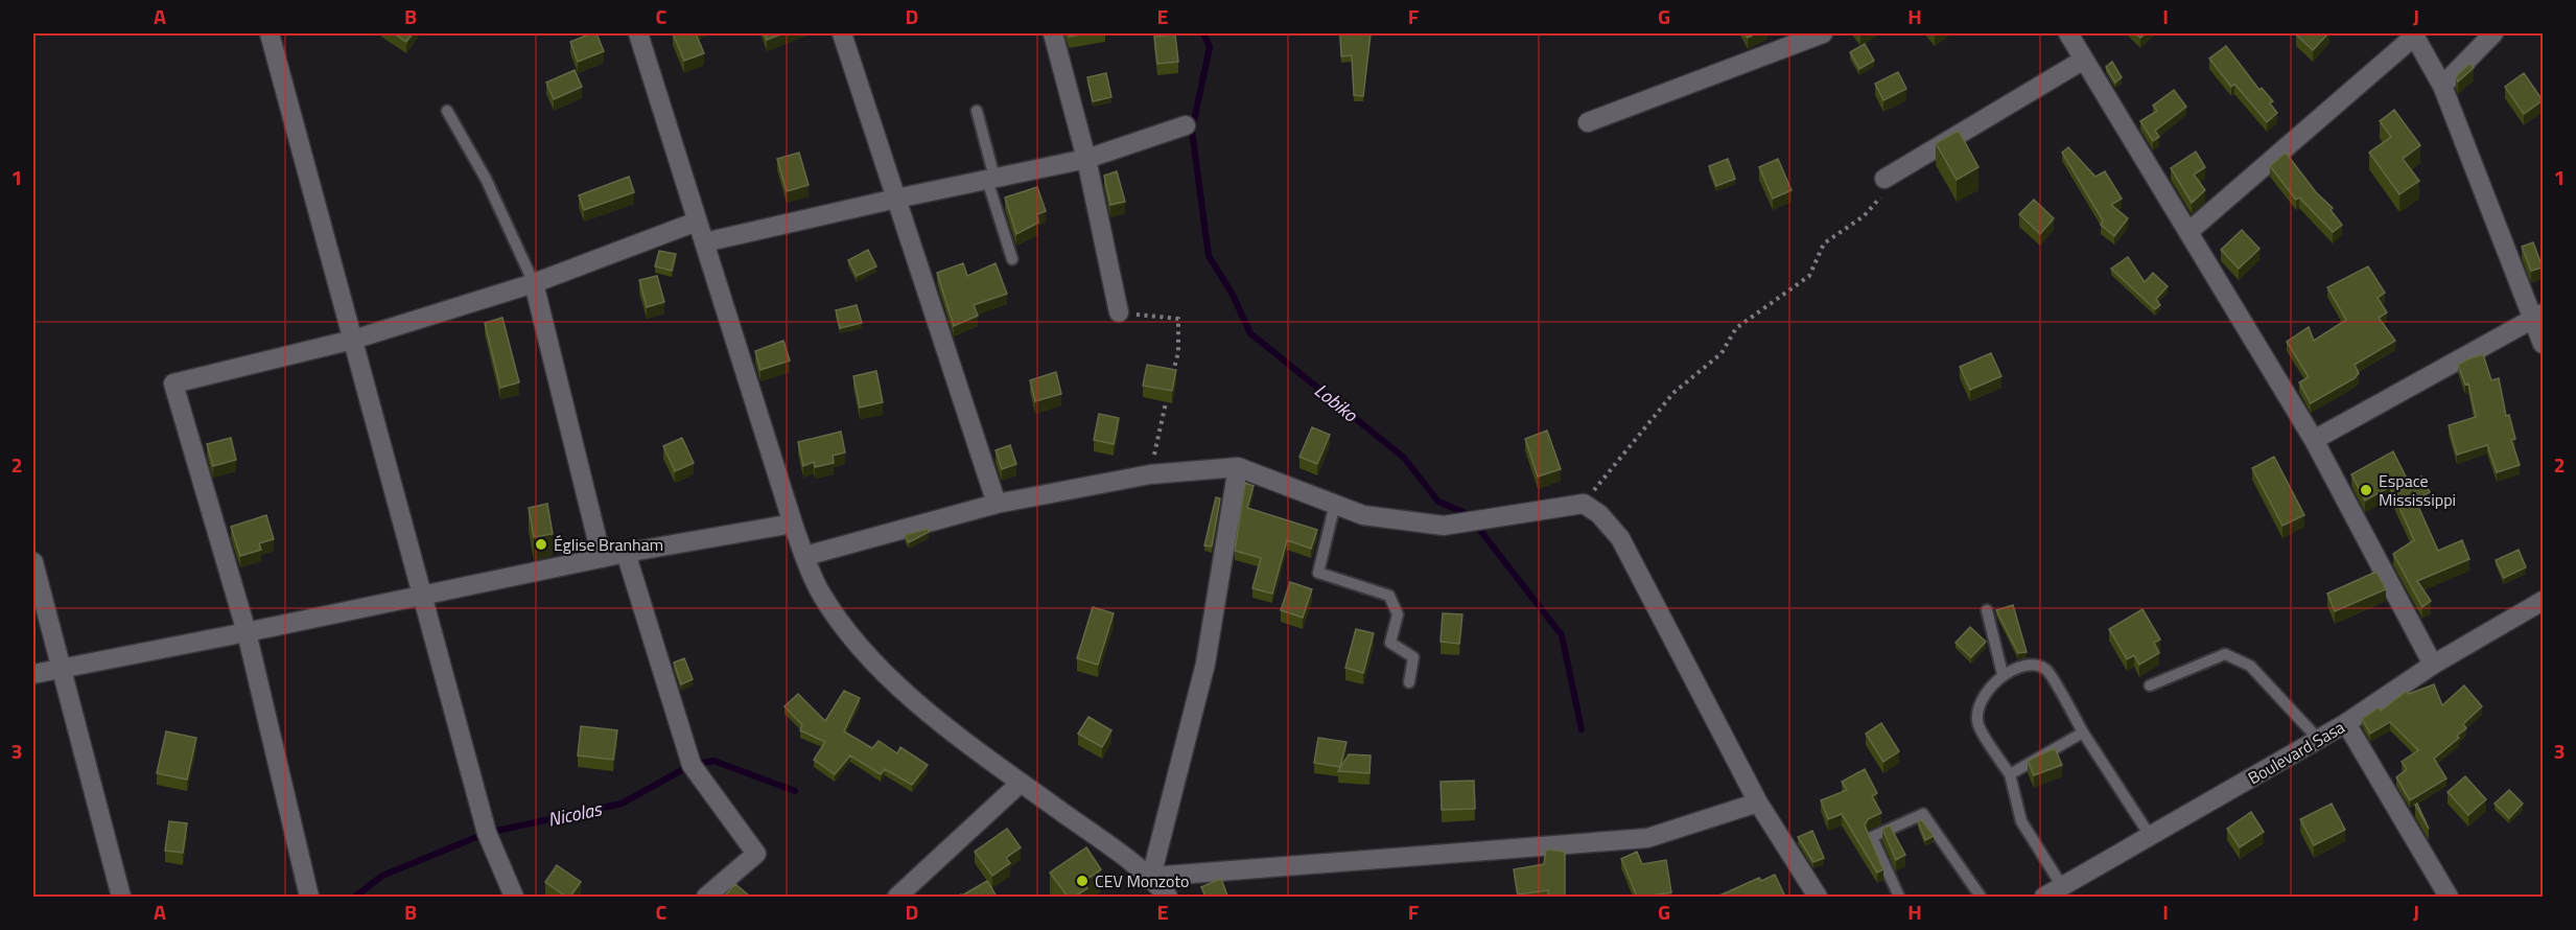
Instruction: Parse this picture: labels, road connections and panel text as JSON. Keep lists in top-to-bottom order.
{
  "streets": {
    "street": ["Boulevard Sasa"]
  },
  "water": ["Lobiko", "Nicolas"],
  "places": ["Espace Mississippi", "Église Branham", "CEV Monzoto"],
  "grid": {
    "columns": [
      "A",
      "B",
      "C",
      "D",
      "E",
      "F",
      "G",
      "H",
      "I",
      "J"
    ],
    "rows": ["1", "2", "3"]
  }
}
